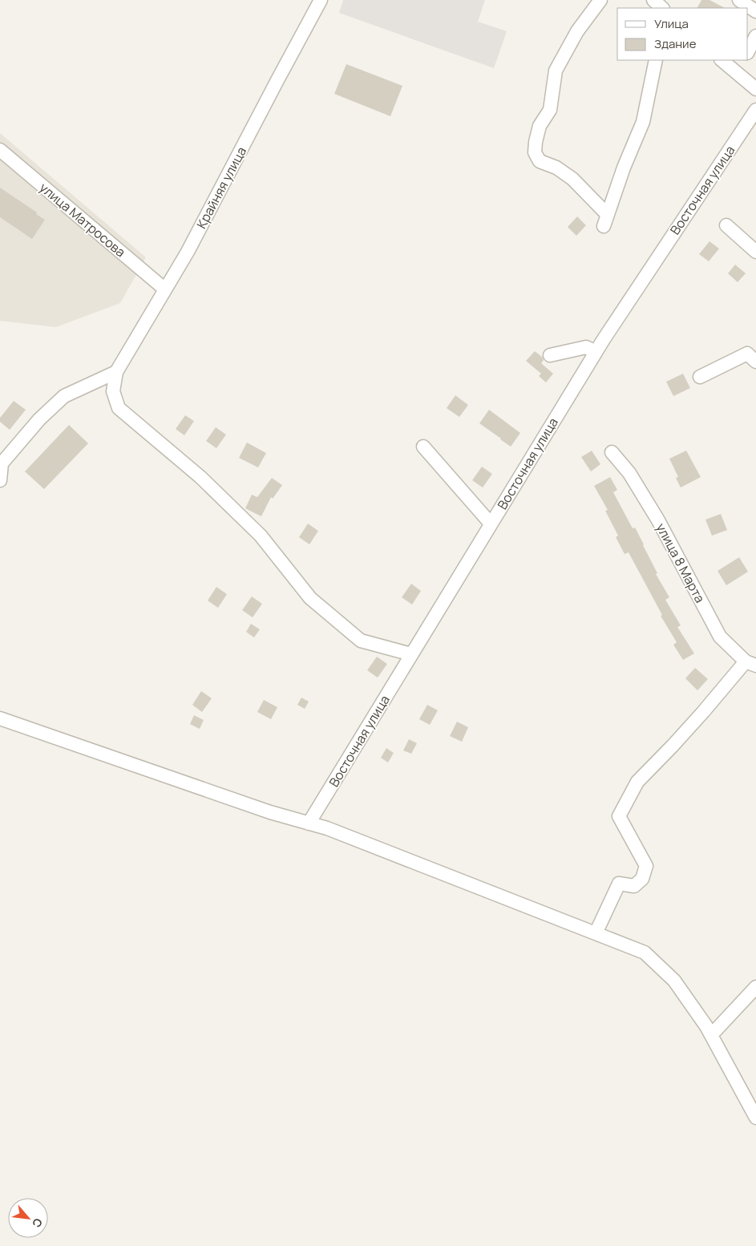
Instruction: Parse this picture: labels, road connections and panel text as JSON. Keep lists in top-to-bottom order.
{
  "streets": {
    "street": [
      "Крайняя улица",
      "Восточная улица",
      "улица Матросова",
      "улица 8 Марта"
    ]
  },
  "crossings": [
    ["Крайняя улица", "улица Матросова"]
  ],
  "legend": ["Улица", "Здание"],
  "north": "bottom right"
}
